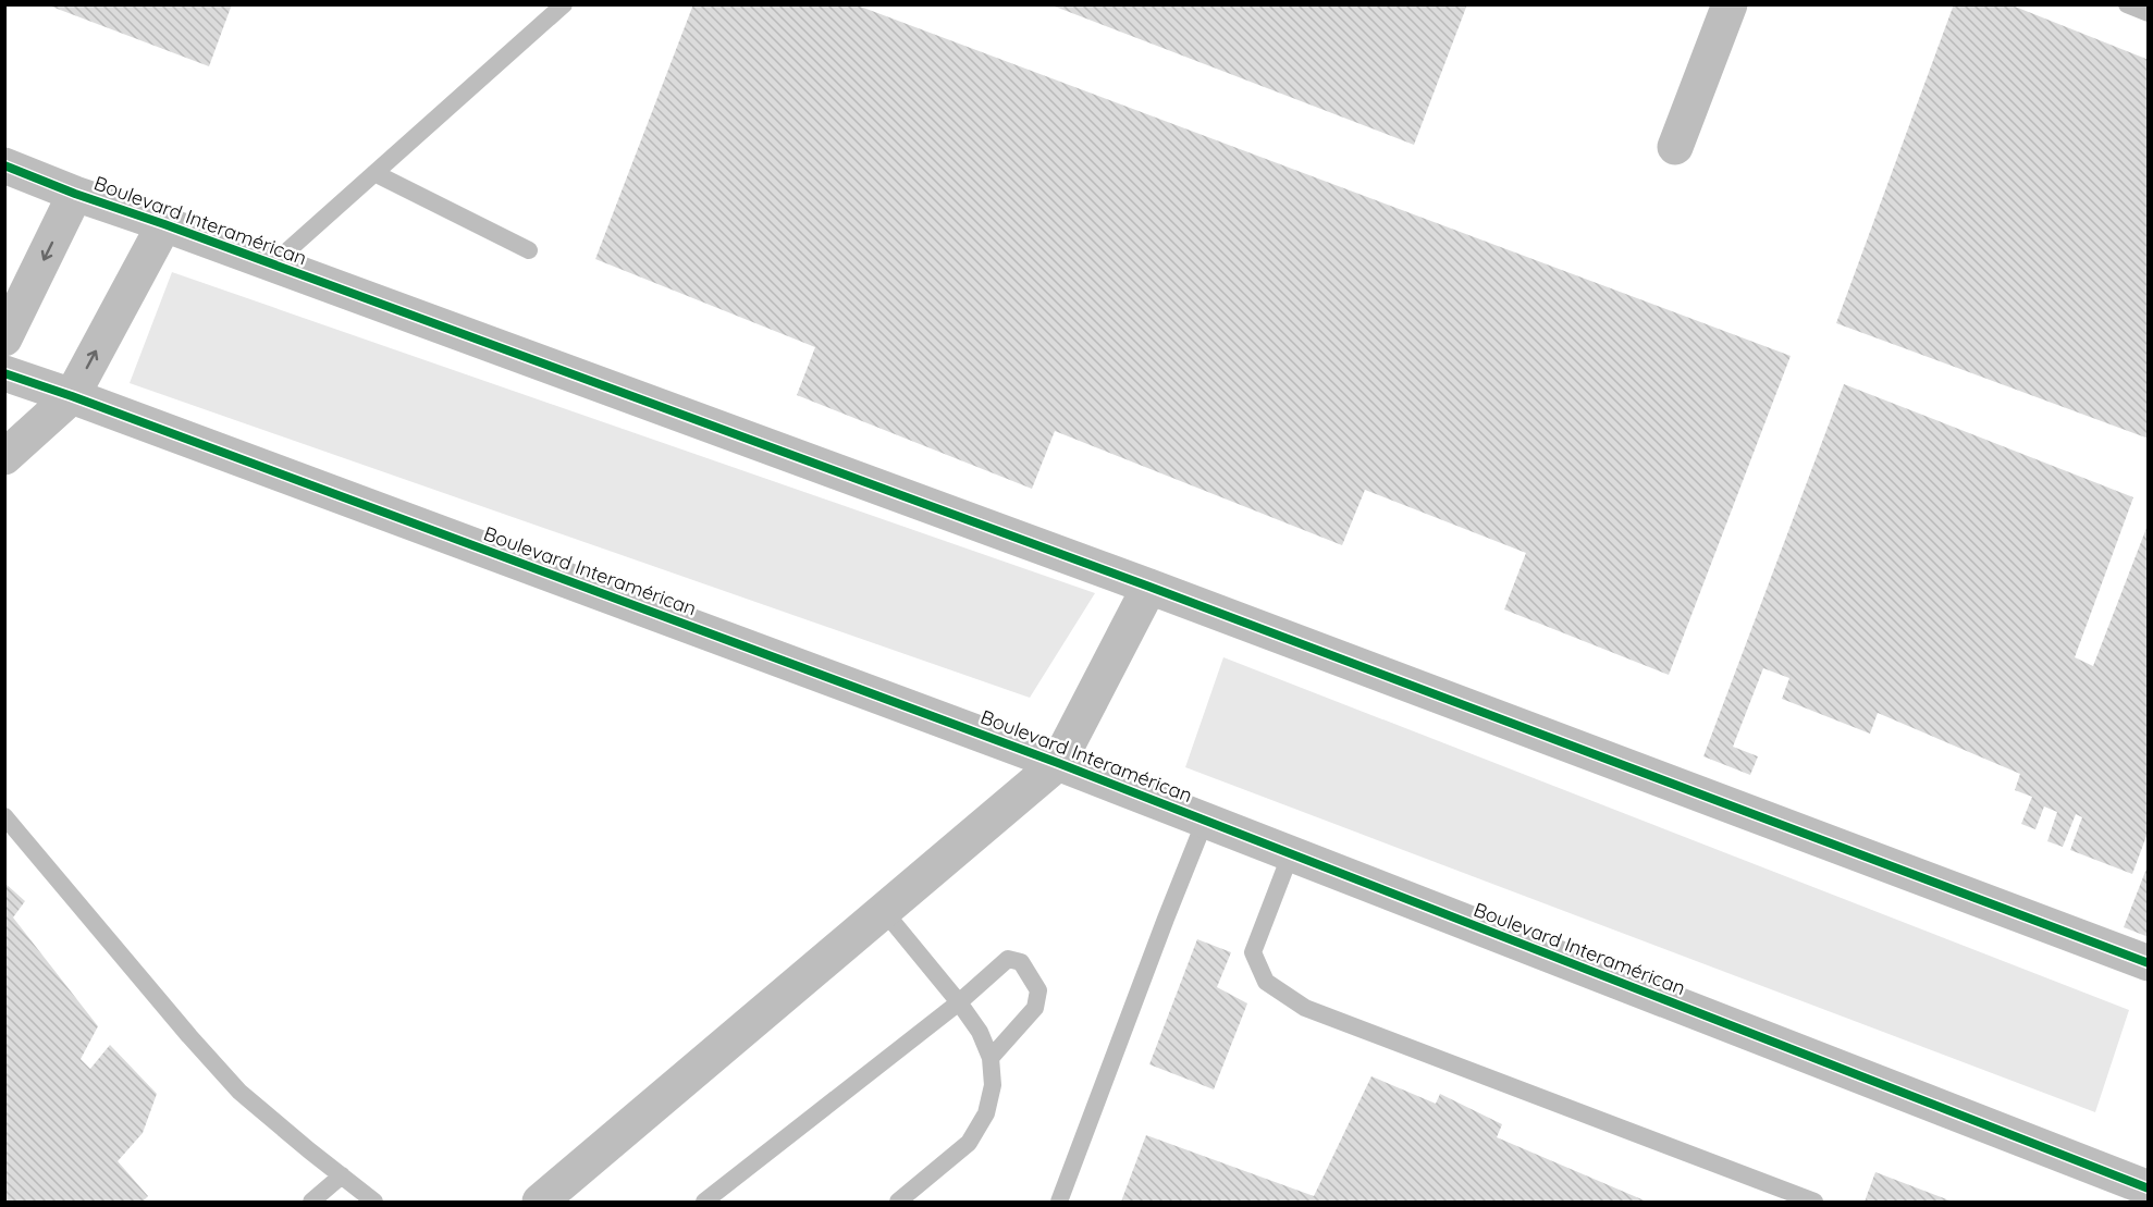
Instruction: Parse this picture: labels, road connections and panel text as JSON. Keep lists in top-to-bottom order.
{
  "streets": {
    "street": ["Boulevard Interamérican"]
  }
}
